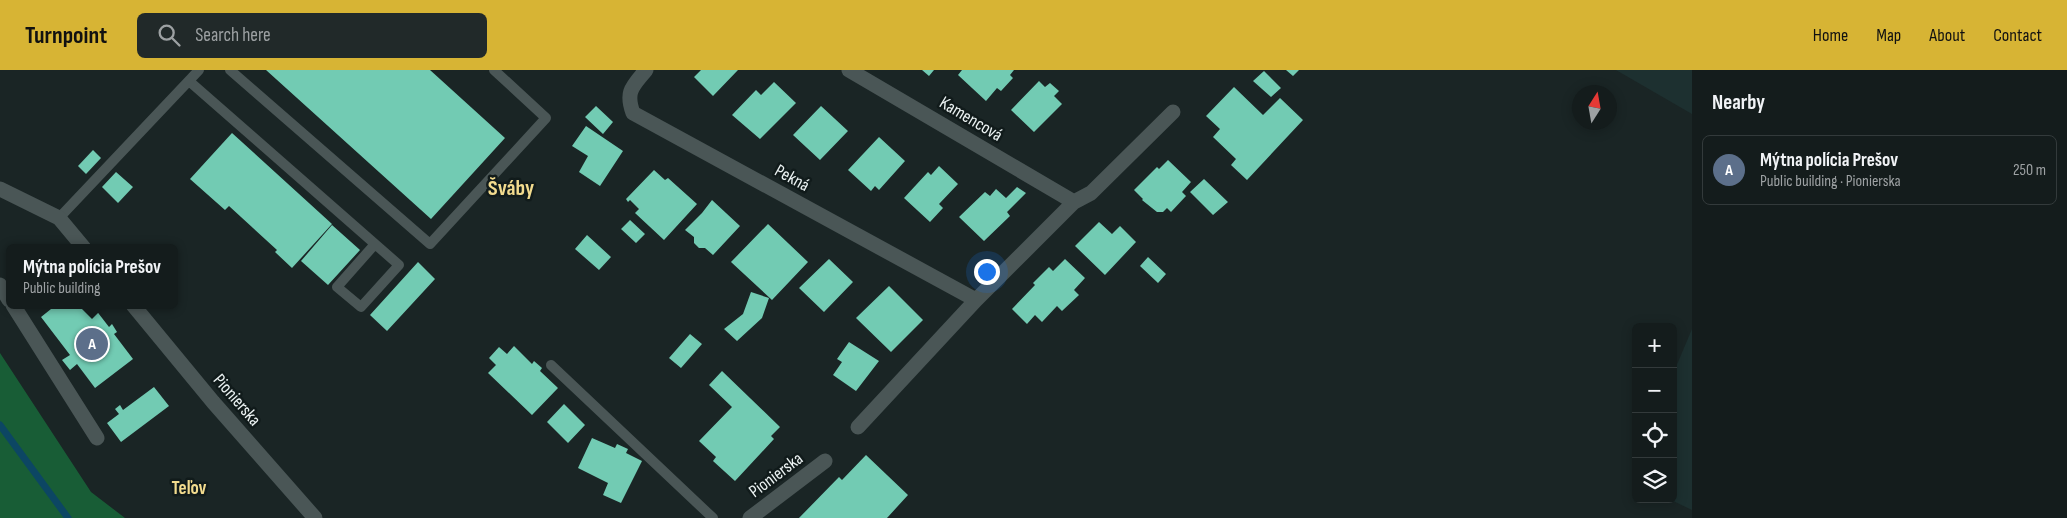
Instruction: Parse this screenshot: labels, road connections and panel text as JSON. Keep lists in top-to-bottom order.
{
  "streets": {
    "street": ["Kamencová", "Pekná", "Pionierska"]
  },
  "districts": ["Šváby", "Teľov"],
  "north": "top",
  "page": {
    "header": "Turnpoint",
    "search": "Search here",
    "nav": [
      "Home",
      "Map",
      "About",
      "Contact"
    ],
    "heading": "Nearby",
    "list": [
      {
        "mark": "A",
        "name": "Mýtna polícia Prešov",
        "note": "Public building · Pionierska",
        "value": "250 m"
      }
    ],
    "popup": ["Mýtna polícia Prešov", "Public building"],
    "map_buttons": ["+", "−"],
    "pins": "A"
  }
}
